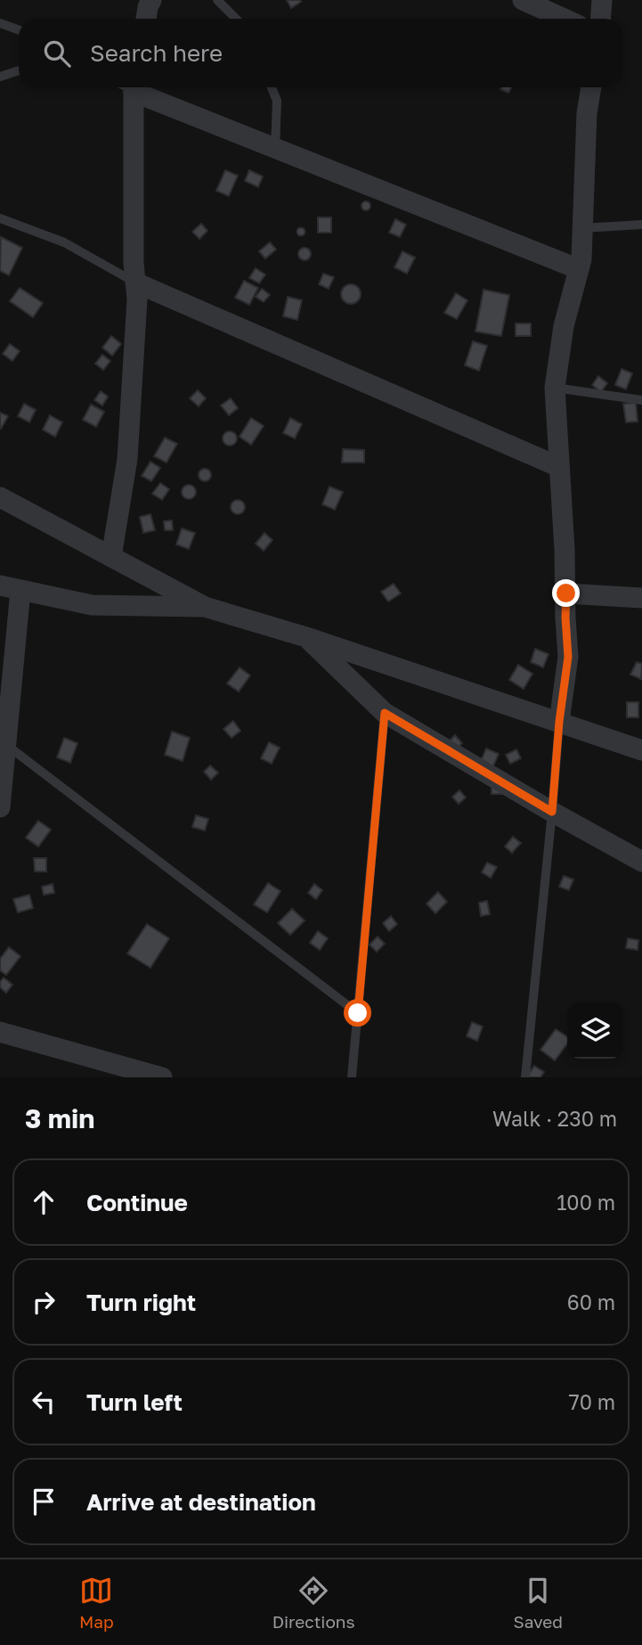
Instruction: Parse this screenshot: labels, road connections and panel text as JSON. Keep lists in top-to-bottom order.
{
  "page": {
    "search": "Search here",
    "heading": ["3 min", "Walk · 230 m"],
    "list": [
      ["Continue", "100 m"],
      ["Turn right", "60 m"],
      ["Turn left", "70 m"],
      "Arrive at destination"
    ],
    "nav": ["Map", "Directions", "Saved"]
  }
}
